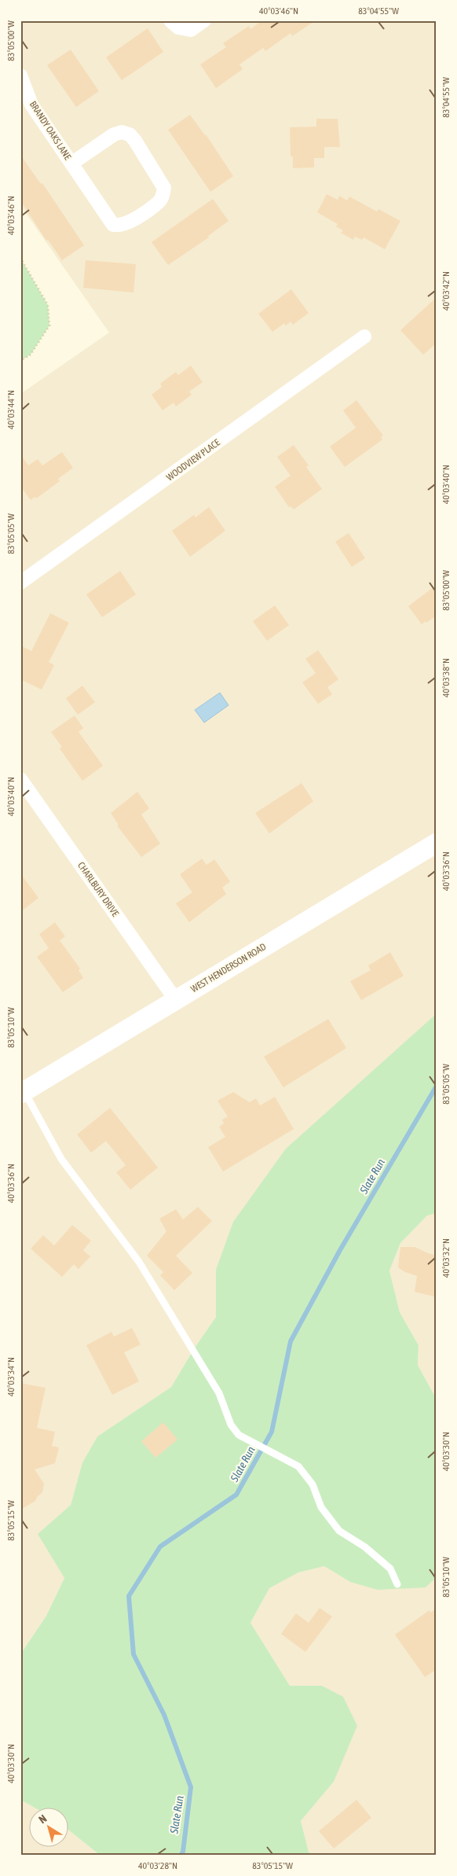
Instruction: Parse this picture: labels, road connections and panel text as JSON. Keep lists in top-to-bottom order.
{
  "streets": {
    "main road": ["WEST HENDERSON ROAD"],
    "street": ["BRANDY OAKS LANE", "WOODVIEW PLACE", "CHARLBURY DRIVE"]
  },
  "crossings": [
    ["CHARLBURY DRIVE", "WEST HENDERSON ROAD"]
  ],
  "water": ["Slate Run"],
  "north": "top left",
  "coordinates": [
    "40°03'46\"N",
    "83°04'55\"W",
    "83°05'00\"W",
    "40°03'42\"N",
    "40°03'44\"N",
    "40°03'40\"N",
    "83°05'05\"W",
    "40°03'38\"N",
    "40°03'36\"N",
    "83°05'10\"W",
    "40°03'32\"N",
    "40°03'34\"N",
    "40°03'30\"N",
    "83°05'15\"W",
    "40°03'28\"N"
  ]
}
